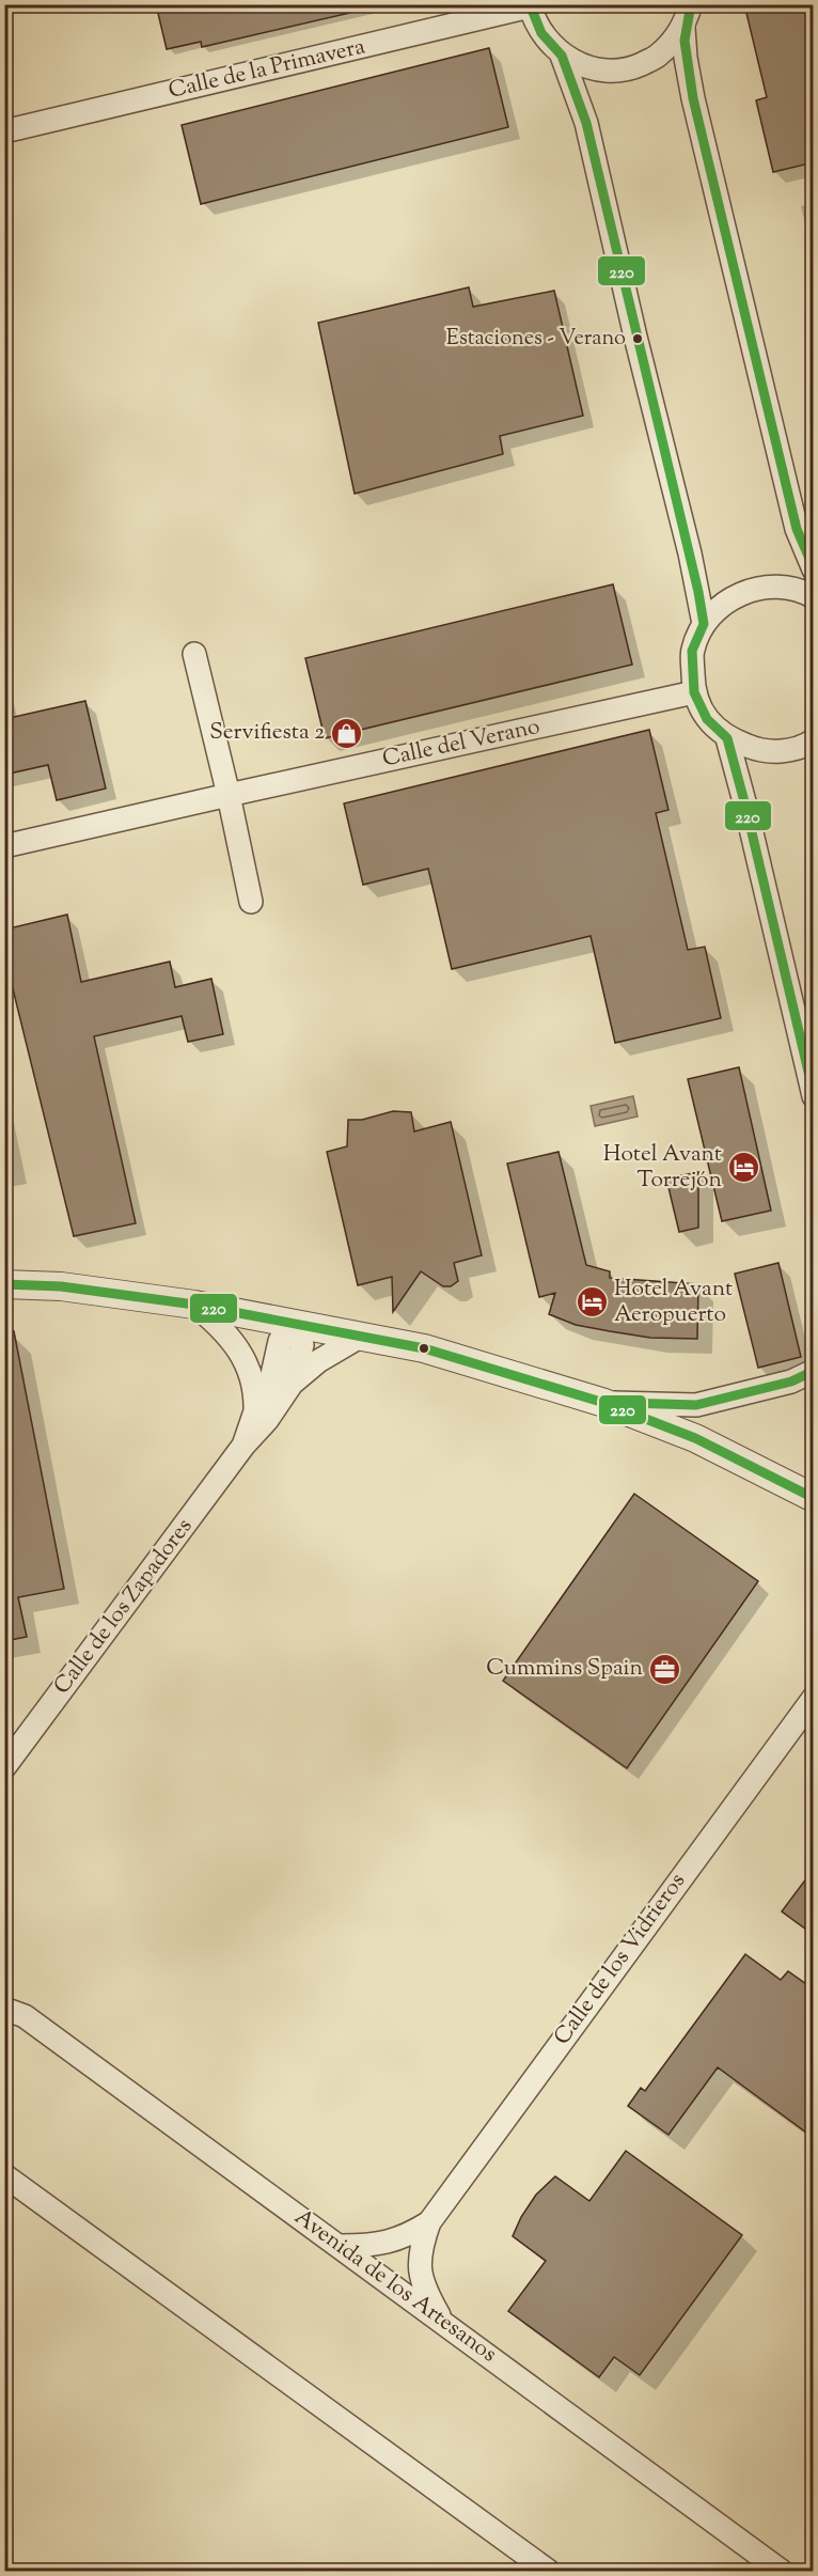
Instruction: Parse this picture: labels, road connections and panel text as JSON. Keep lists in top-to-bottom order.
{
  "streets": {
    "street": [
      "Calle de la Primavera",
      "Calle del Verano",
      "Calle de los Zapadores",
      "Calle de los Vidrieros",
      "Avenida de los Artesanos"
    ]
  },
  "crossings": [
    ["Calle de los Vidrieros", "Avenida de los Artesanos"]
  ],
  "places": {
    "other": ["Estaciones - Verano"],
    "shop": ["Servifiesta 2"],
    "hotel": ["Hotel Avant Torrejón", "Hotel Avant Aeropuerto"],
    "office": ["Cummins Spain"]
  },
  "lines": ["transit line 220"]
}
